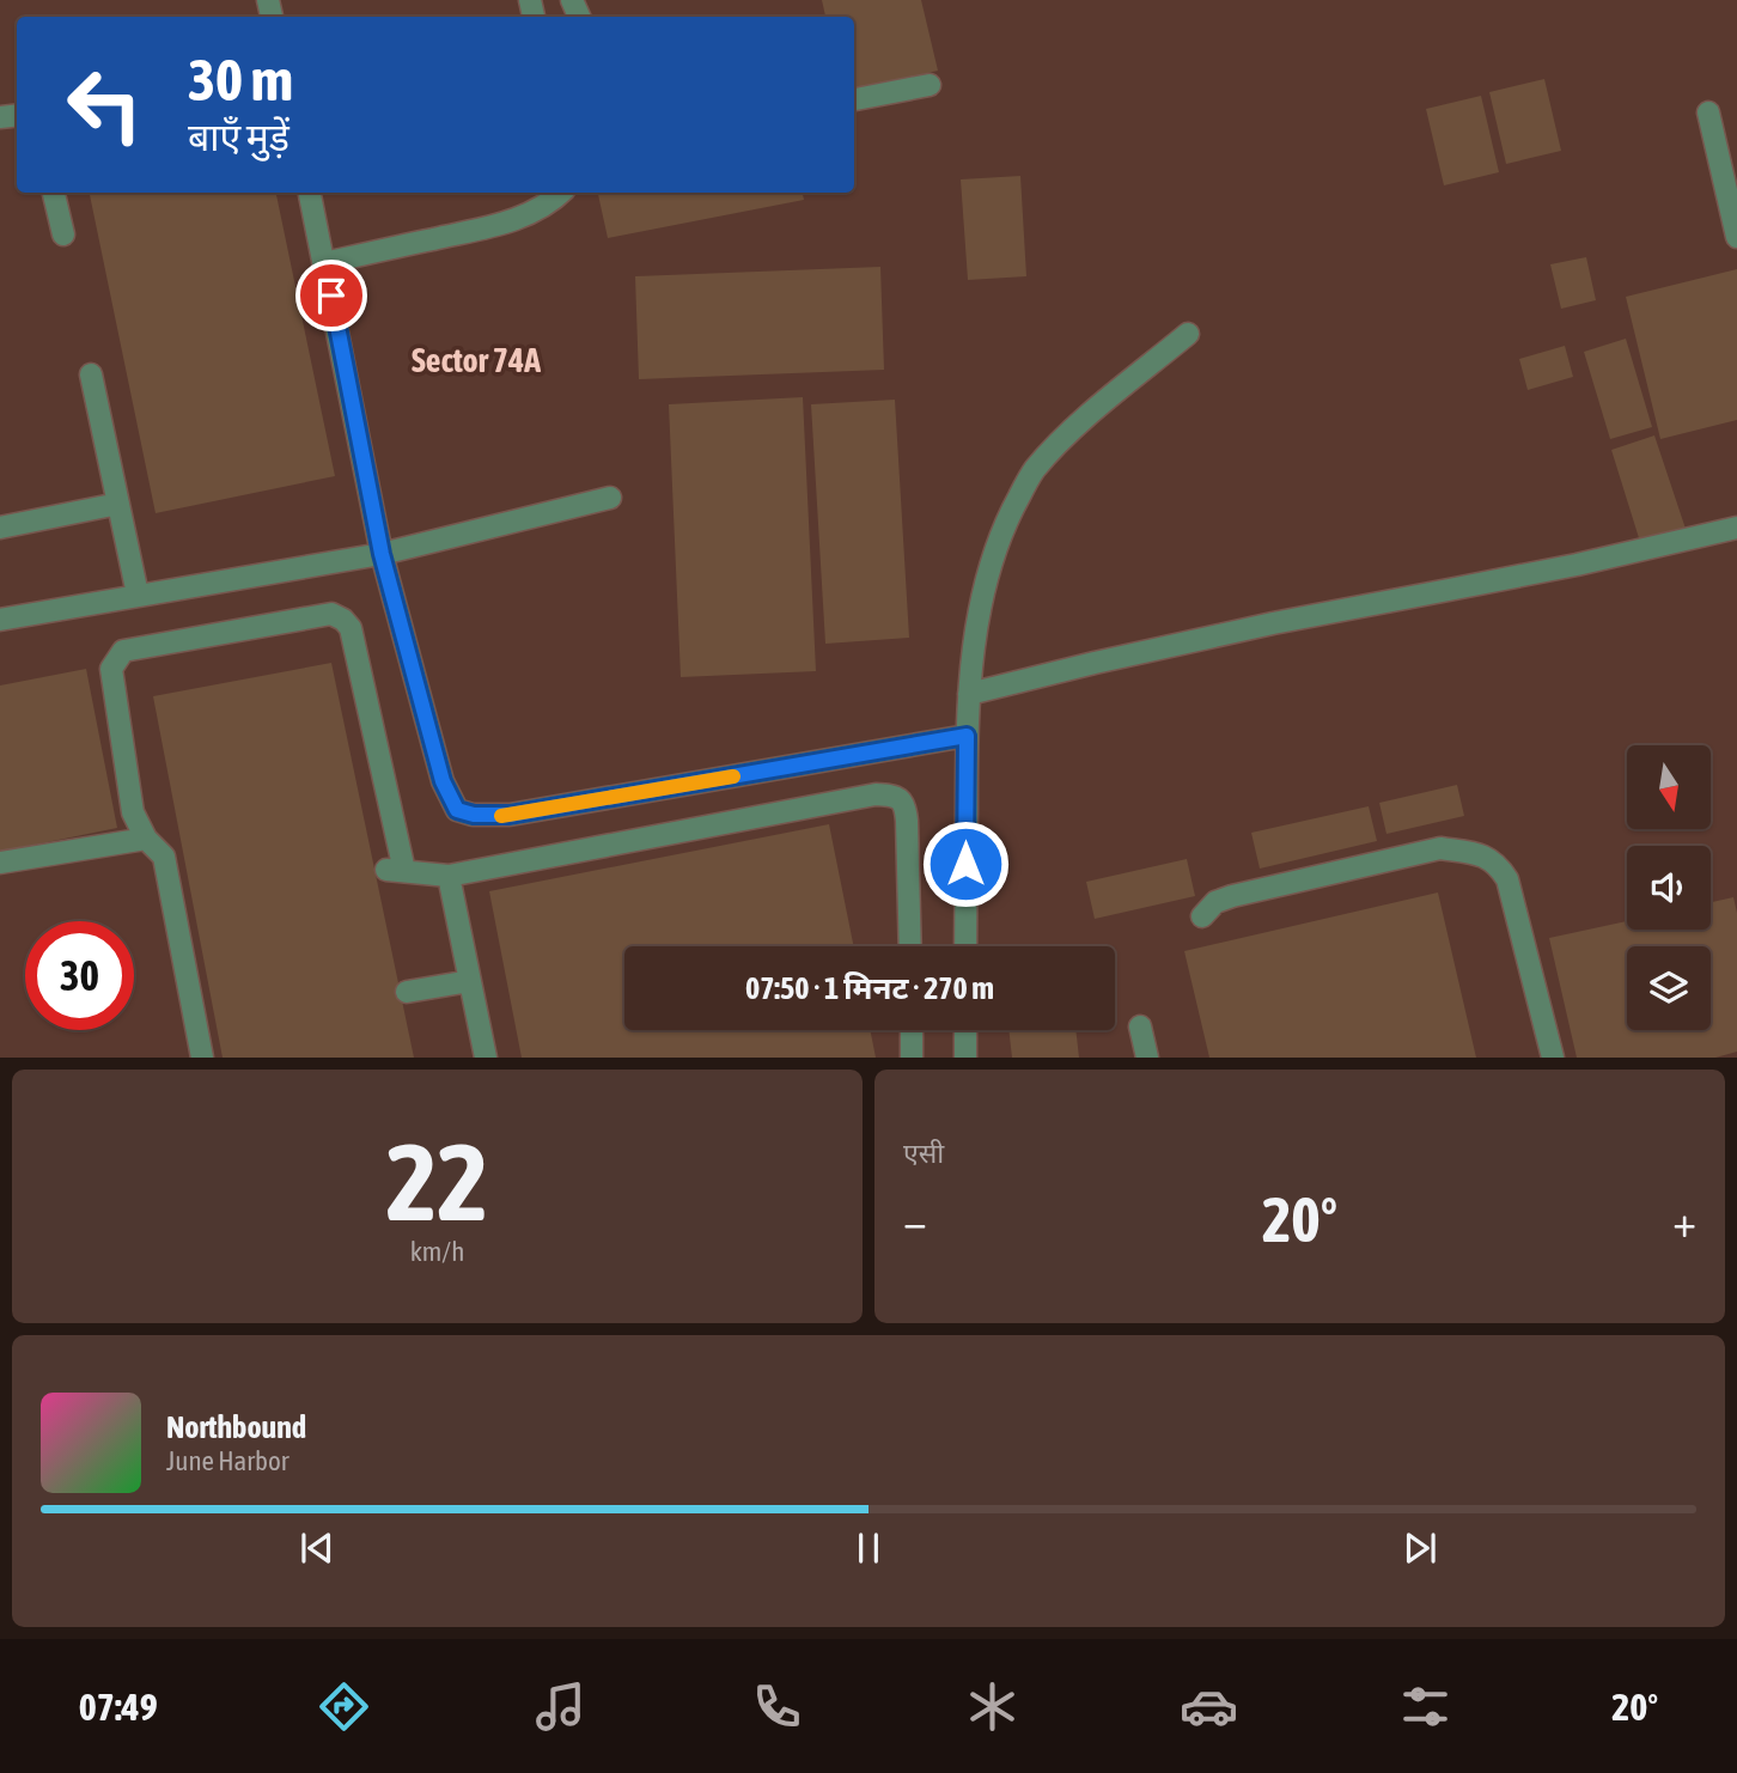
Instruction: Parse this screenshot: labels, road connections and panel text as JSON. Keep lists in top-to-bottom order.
{
  "districts": ["Sector 74A"],
  "north": "bottom",
  "page": {
    "turn": ["30 m", "बाएँ मुड़ें"],
    "limit": "30",
    "trip": "07:50 · 1 मिनट · 270 m",
    "tile": [
      ["22", "km/h"],
      "एसी"
    ],
    "heat": ["−", "20°", "+"],
    "song": ["Northbound", "June Harbor"],
    "tabs": ["07:49", "20°"]
  }
}
